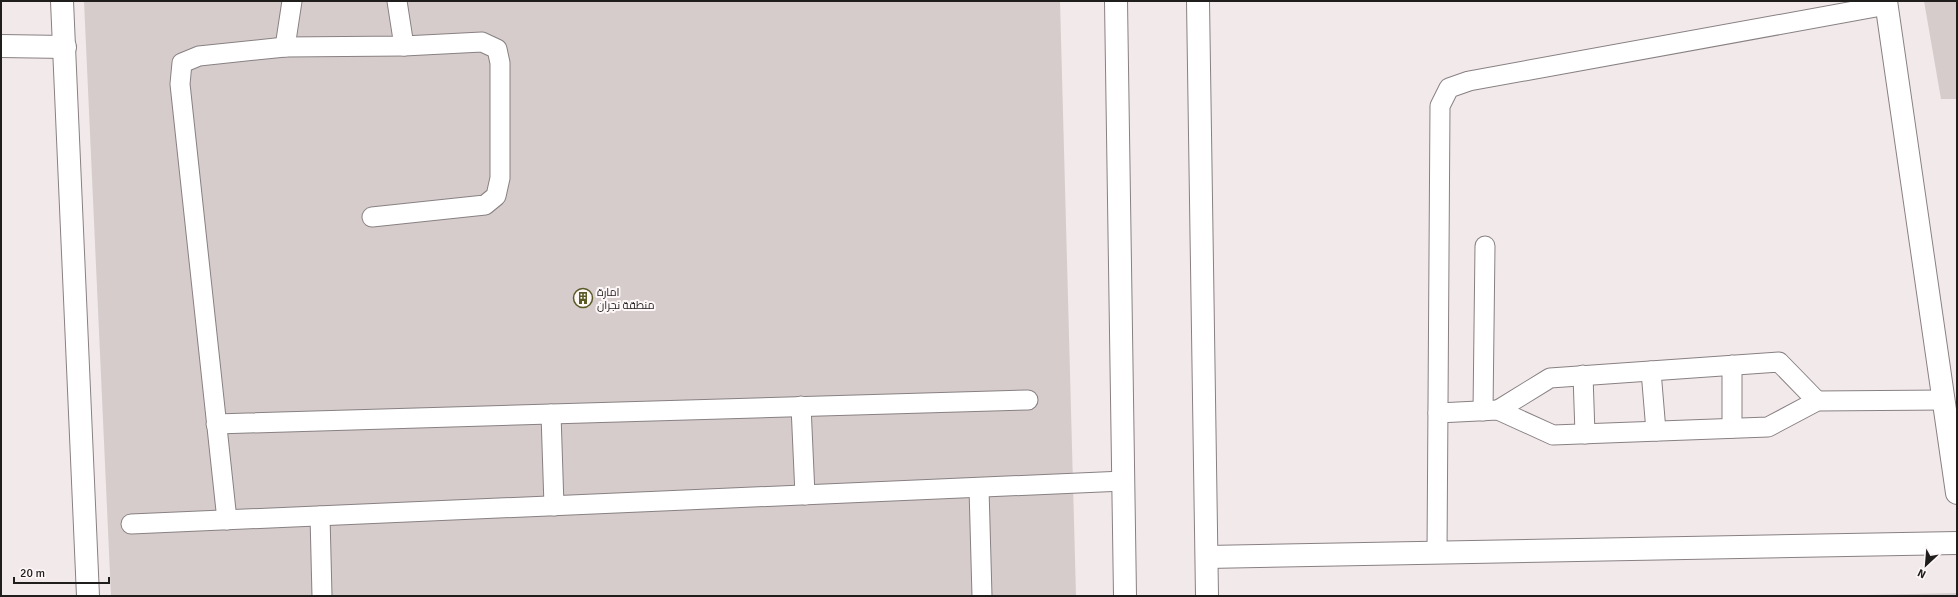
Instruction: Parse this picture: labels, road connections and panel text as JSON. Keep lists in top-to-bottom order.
{
  "places": {
    "building": ["امارة منطقة نجران"]
  },
  "scale_bar": "20 m",
  "north": "bottom left"
}
